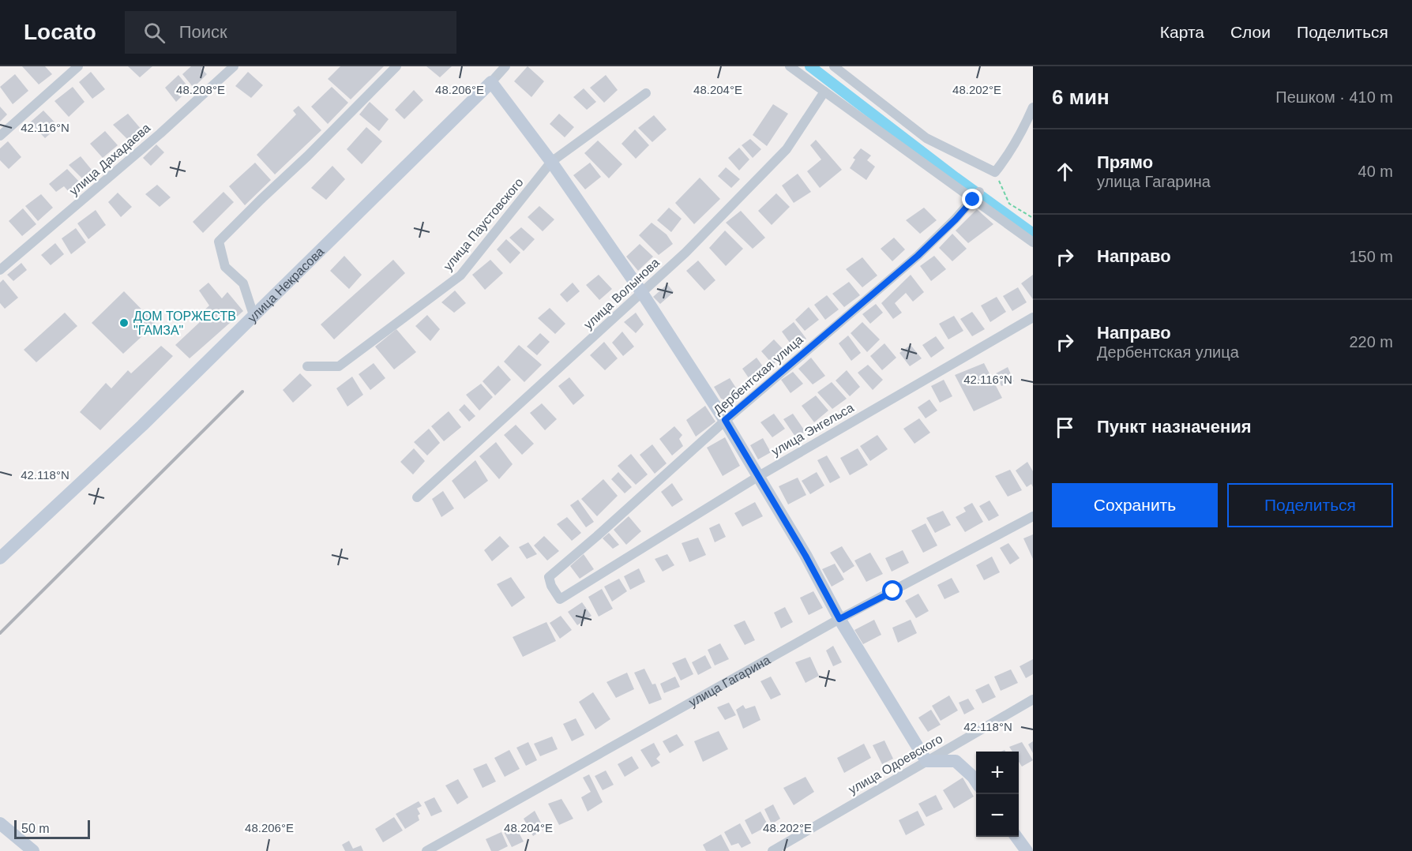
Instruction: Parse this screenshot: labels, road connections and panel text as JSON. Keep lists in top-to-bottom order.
{
  "streets": {
    "street": [
      "улица Дахадаева",
      "улица Паустовского",
      "улица Некрасова",
      "улица Волынова",
      "Дербентская улица",
      "улица Энгельса",
      "улица Гагарина",
      "улица Одоевского"
    ]
  },
  "crossings": [
    ["Дербентская улица", "улица Энгельса"]
  ],
  "places": ["ДОМ ТОРЖЕСТВ \"ГАМЗА\""],
  "scale_bar": "50 m",
  "page": {
    "header": "Locato",
    "search": "Поиск",
    "nav": ["Карта", "Слои", "Поделиться"],
    "heading": ["6 мин", "Пешком · 410 m"],
    "list": [
      ["Прямо", "улица Гагарина", "40 m"],
      ["Направо", "150 m"],
      ["Направо", "Дербентская улица", "220 m"],
      "Пункт назначения"
    ],
    "buttons": ["Сохранить", "Поделиться"],
    "map_buttons": ["+", "−"],
    "scale": "50 m"
  },
  "coordinates": [
    "48.208°E",
    "48.206°E",
    "48.204°E",
    "48.202°E",
    "42.116°N",
    "42.118°N"
  ]
}
